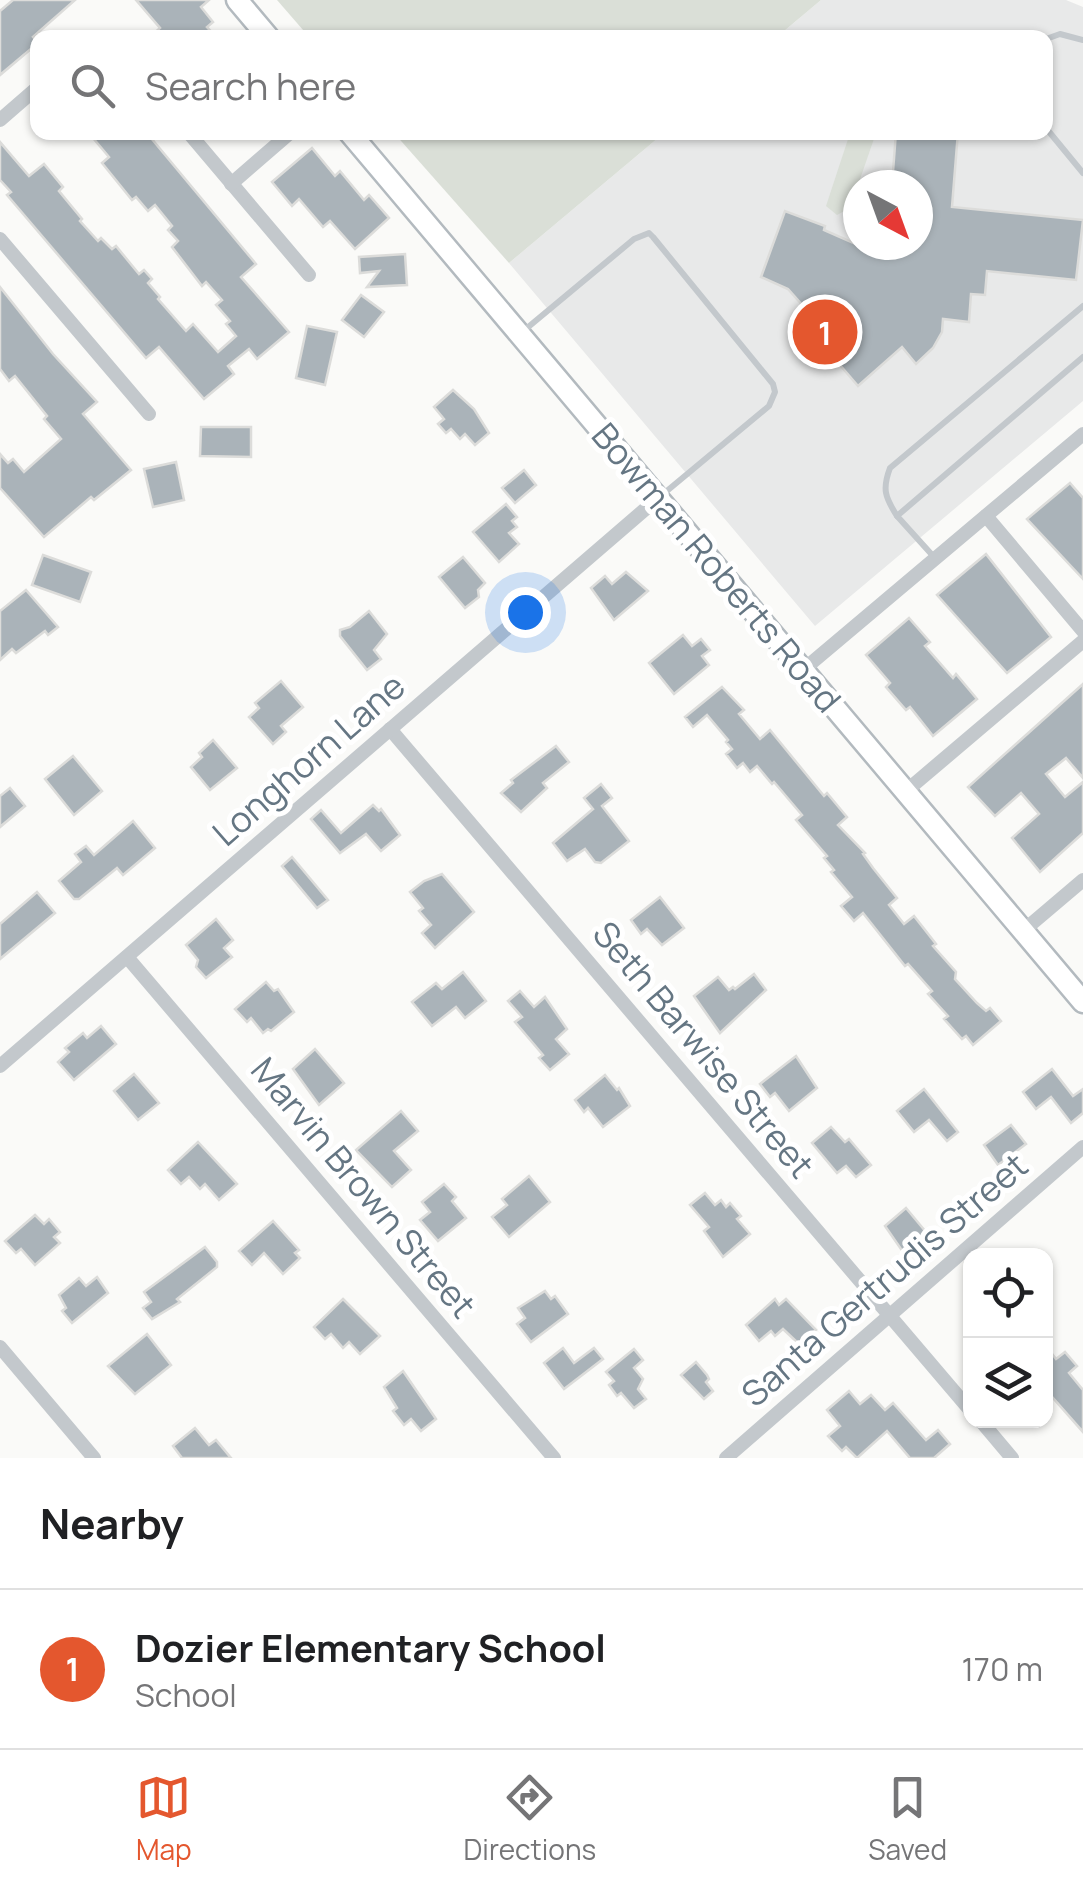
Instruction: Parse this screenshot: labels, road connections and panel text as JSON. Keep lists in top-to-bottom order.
{
  "streets": {
    "street": [
      "Bowman Roberts Road",
      "Longhorn Lane",
      "Seth Barwise Street",
      "Marvin Brown Street",
      "Santa Gertrudis Street"
    ]
  },
  "crossings": [
    ["Bowman Roberts Road", "Longhorn Lane"],
    ["Longhorn Lane", "Seth Barwise Street"],
    ["Longhorn Lane", "Marvin Brown Street"],
    ["Seth Barwise Street", "Santa Gertrudis Street"]
  ],
  "north": "bottom right",
  "page": {
    "search": "Search here",
    "pins": "1",
    "heading": "Nearby",
    "list": [
      {
        "mark": "1",
        "name": "Dozier Elementary School",
        "note": "School",
        "value": "170 m"
      }
    ],
    "nav": ["Map", "Directions", "Saved"]
  }
}
